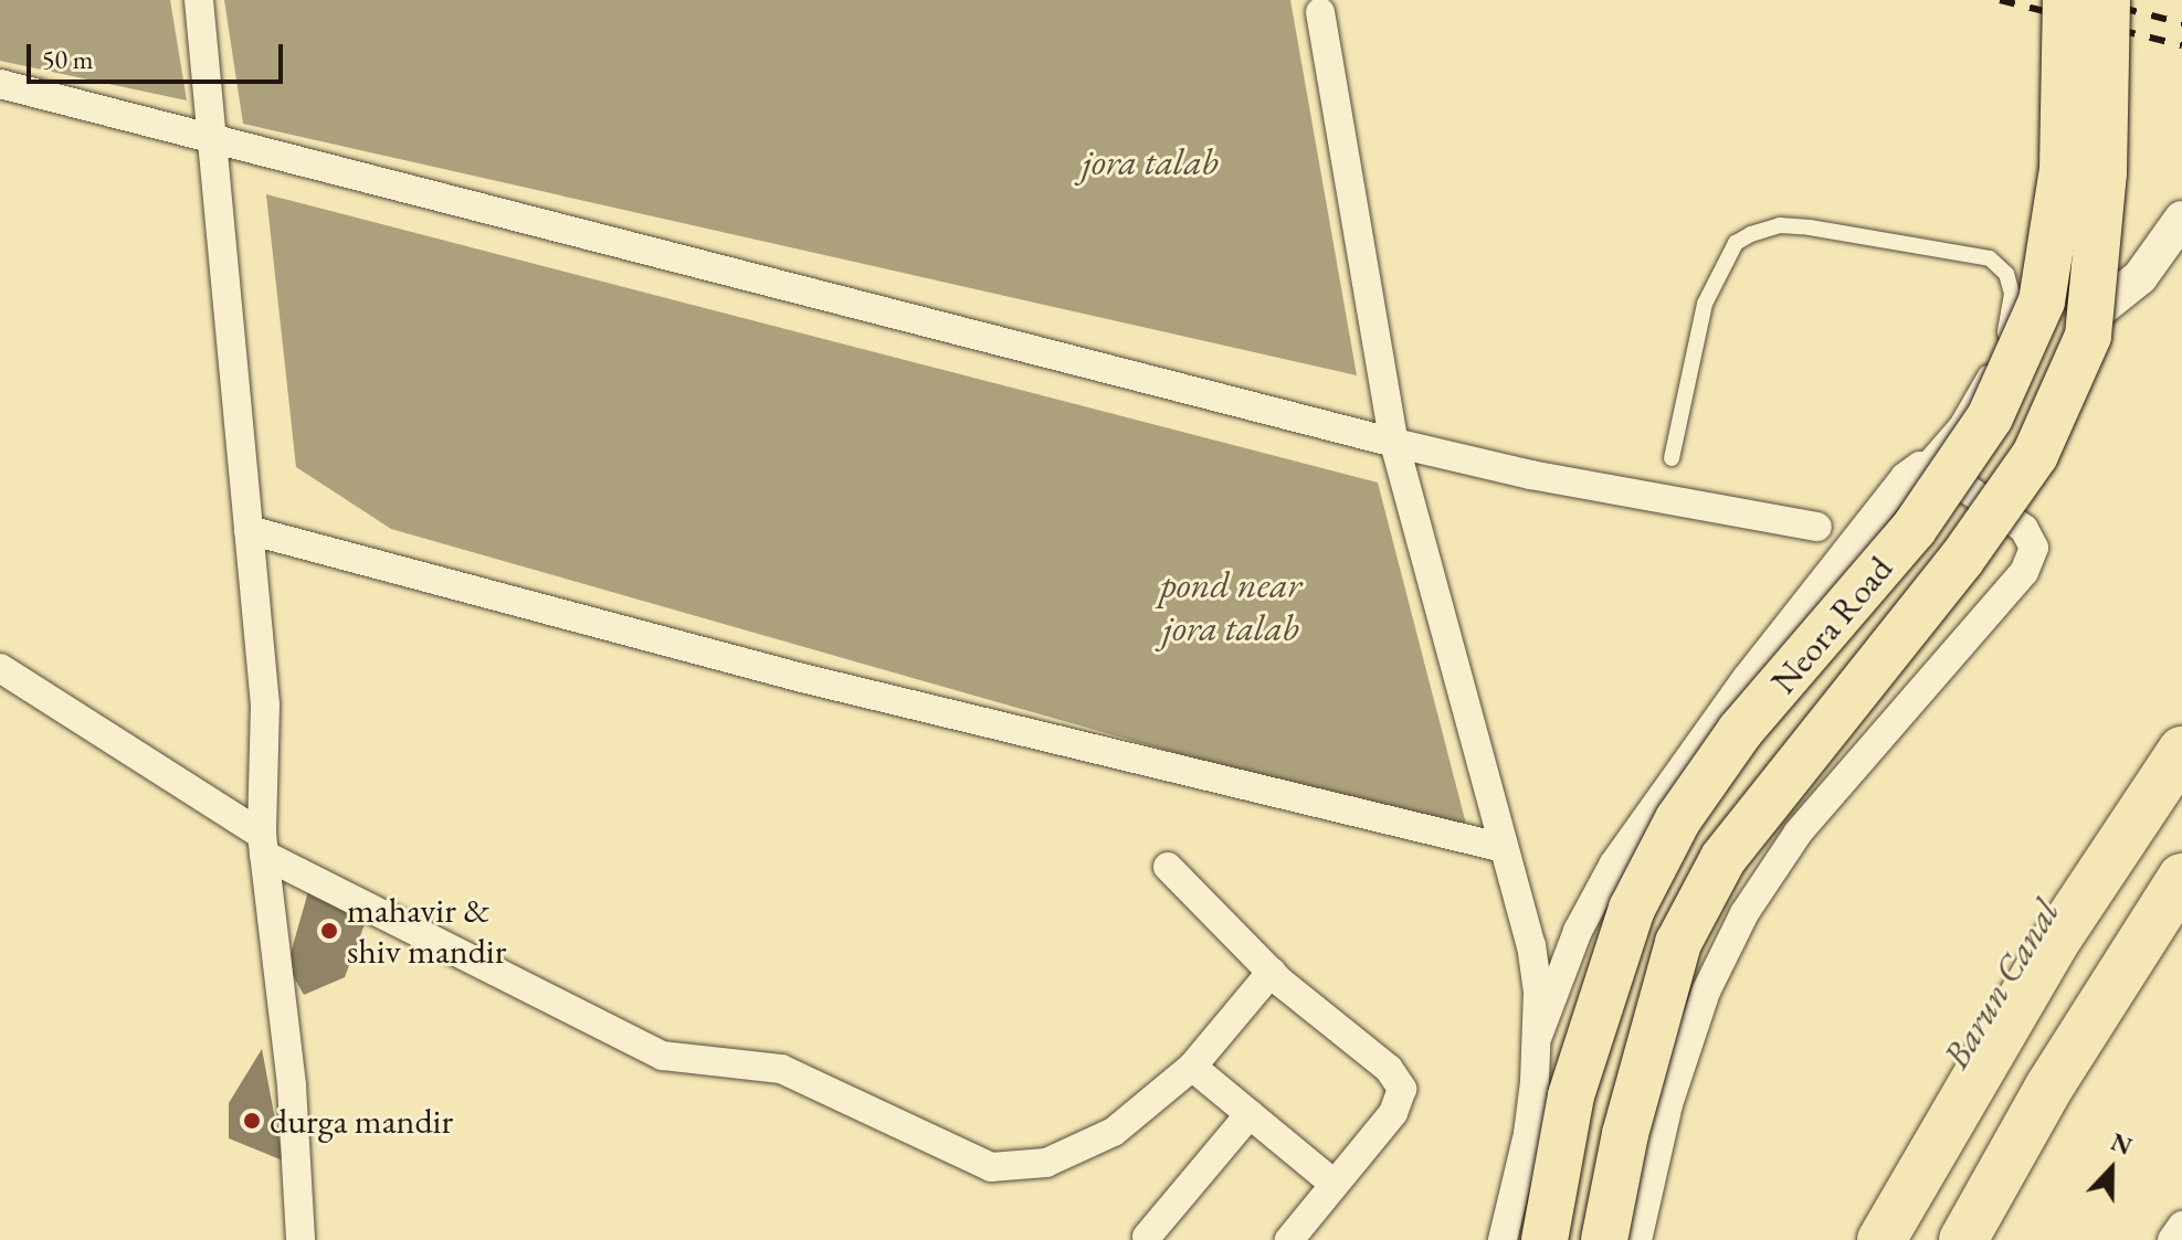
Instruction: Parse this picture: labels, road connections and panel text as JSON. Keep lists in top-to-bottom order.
{
  "streets": {
    "main road": ["Neora Road"]
  },
  "water": ["jora talab", "pond near jora talab", "Barun Canal"],
  "places": ["mahavir & shiv mandir", "durga mandir"],
  "scale_bar": "50 m",
  "north": "top"
}
